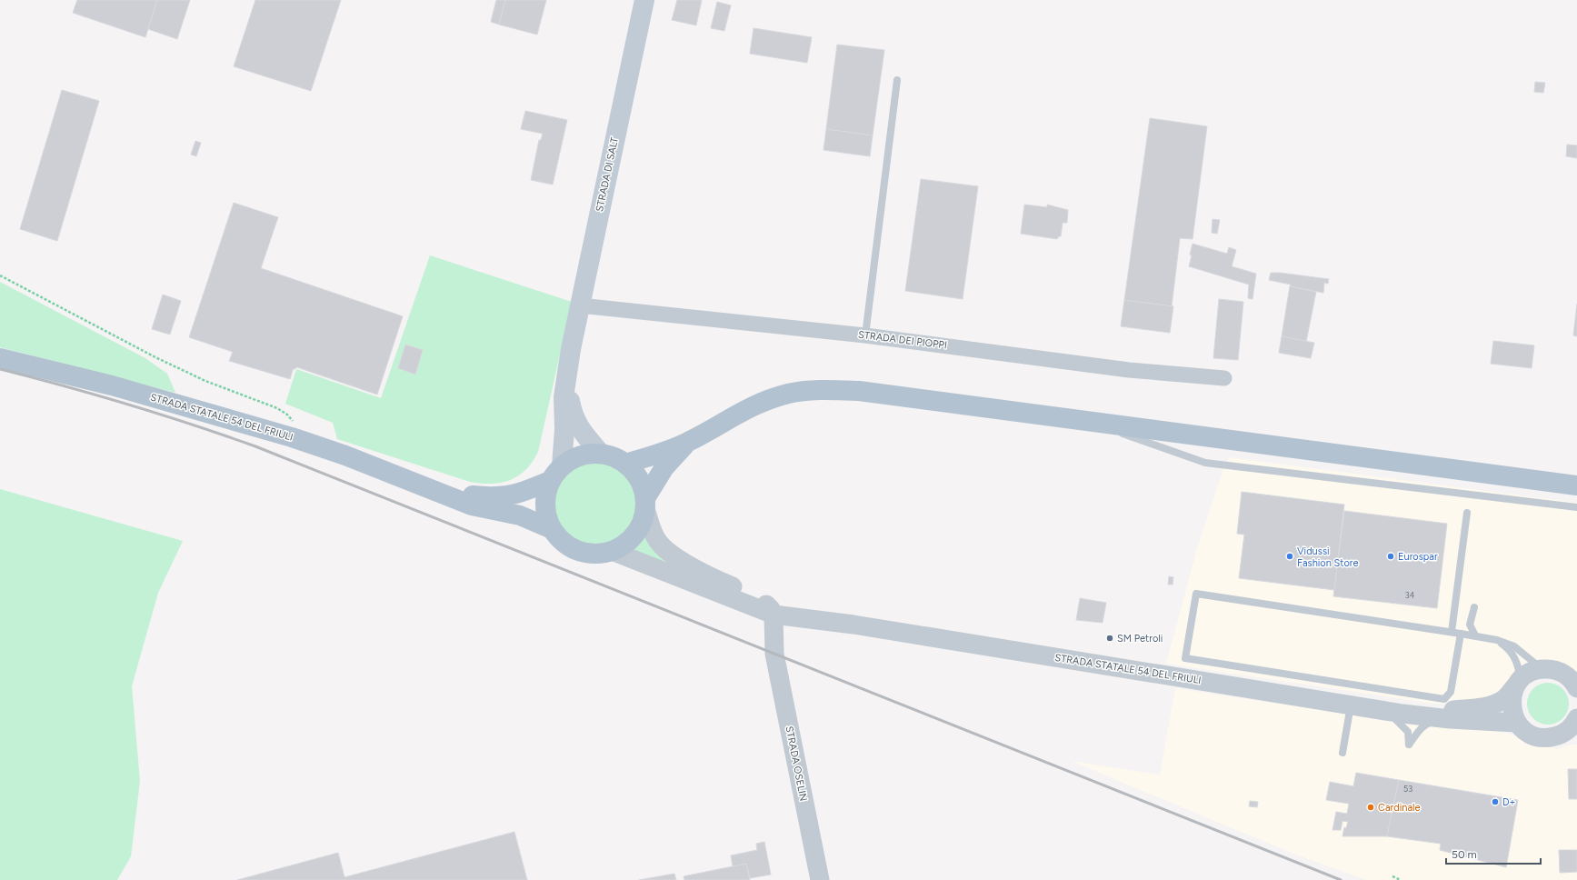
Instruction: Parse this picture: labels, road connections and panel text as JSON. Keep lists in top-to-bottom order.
{
  "streets": {
    "main road": ["STRADA DI SALT", "STRADA STATALE 54 DEL FRIULI"],
    "street": ["STRADA DEI PIOPPI", "STRADA OSELIN"]
  },
  "crossings": [
    ["STRADA DI SALT", "STRADA DEI PIOPPI"],
    ["STRADA STATALE 54 DEL FRIULI", "STRADA OSELIN"]
  ],
  "places": [
    "Vidussi Fashion Store",
    "Eurospar",
    "SM Petroli",
    "D+",
    "Cardinale"
  ],
  "house_numbers": ["34", "53"],
  "scale_bar": "50 m"
}
